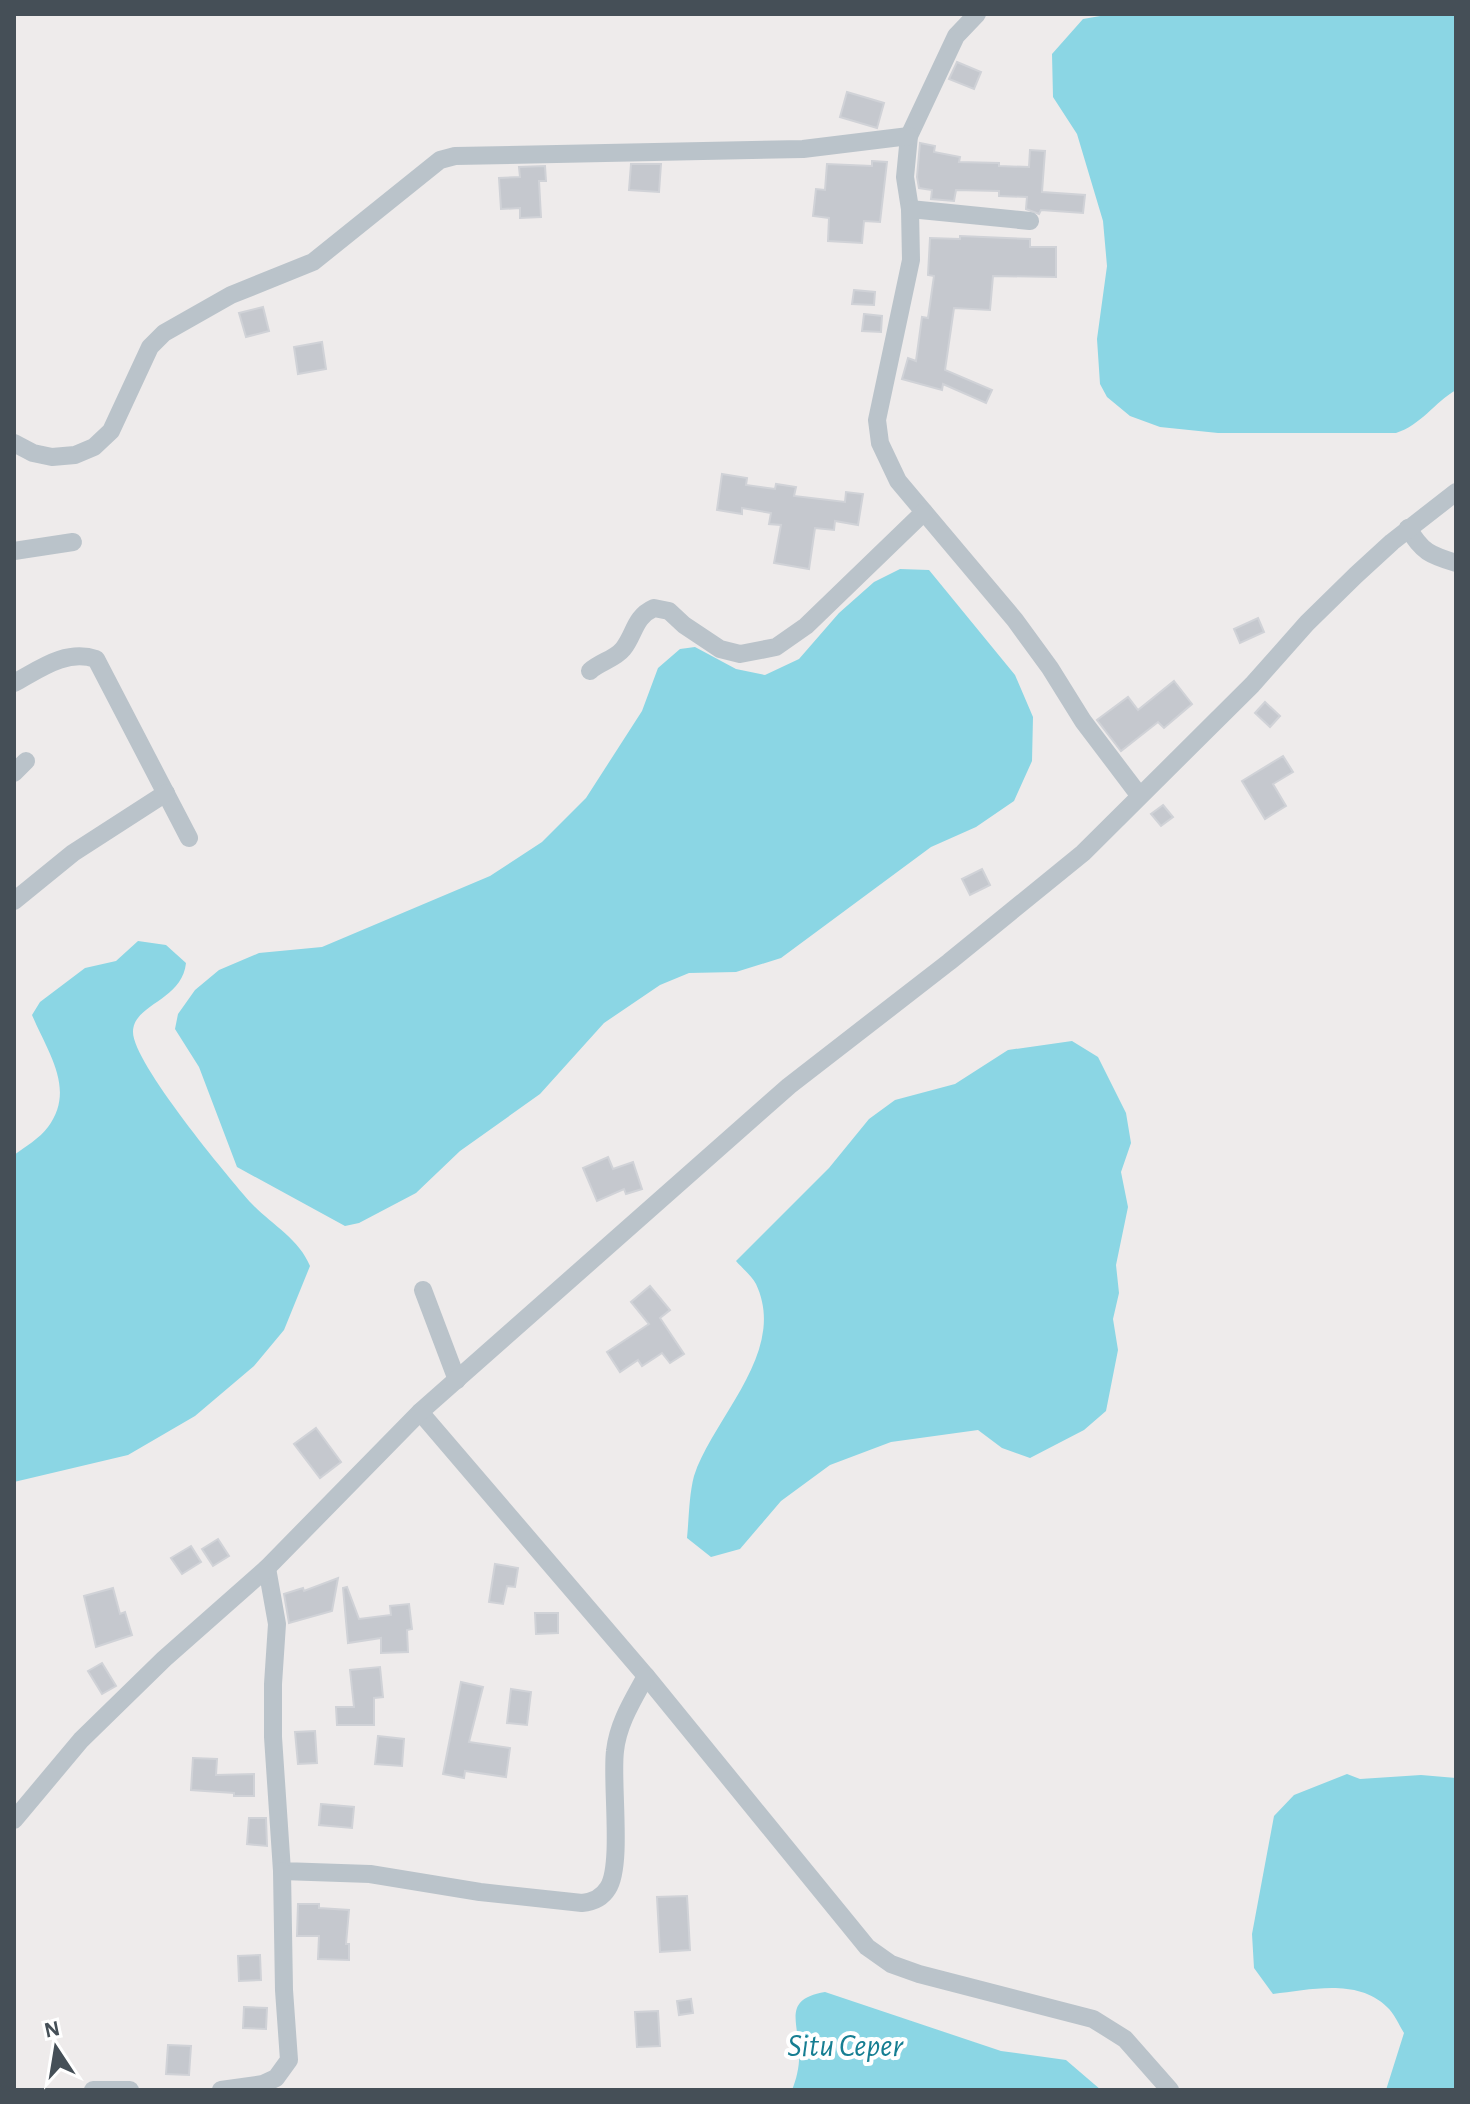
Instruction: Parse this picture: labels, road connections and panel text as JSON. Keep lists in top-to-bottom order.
{
  "water": ["Situ Ceper"],
  "north": "top"
}
